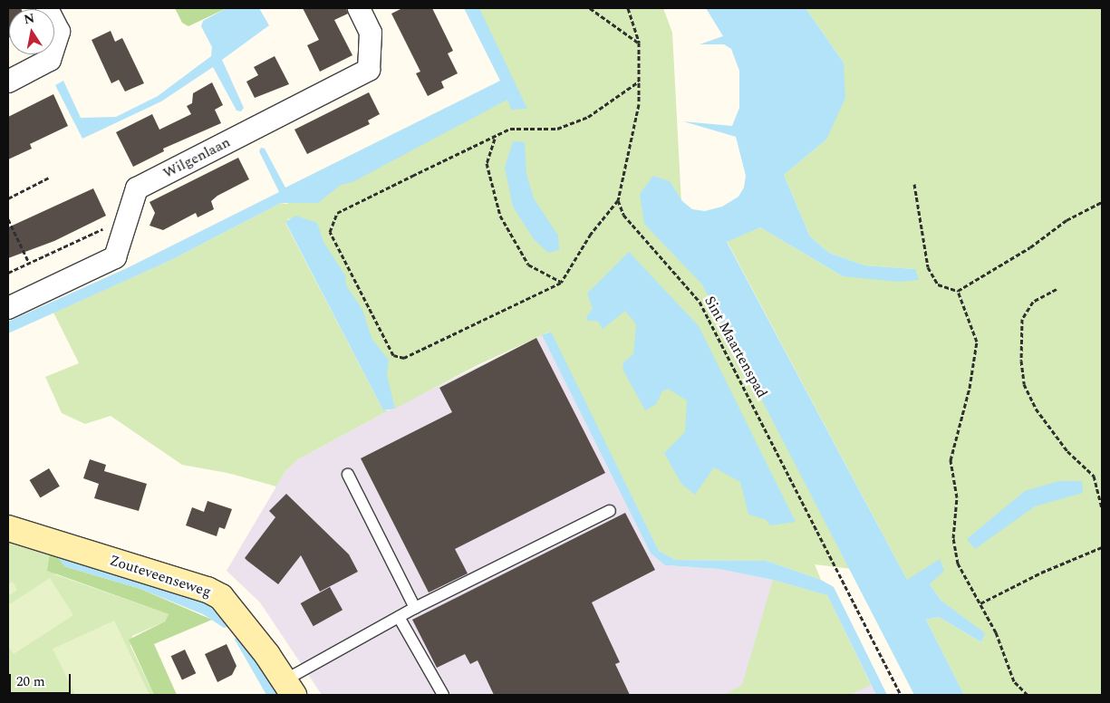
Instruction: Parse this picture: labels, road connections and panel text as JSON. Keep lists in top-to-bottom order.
{
  "streets": {
    "street": ["Wilgenlaan", "Zouteveenseweg"],
    "path": ["Sint Maartenspad"]
  },
  "scale_bar": "20 m",
  "north": "top"
}
